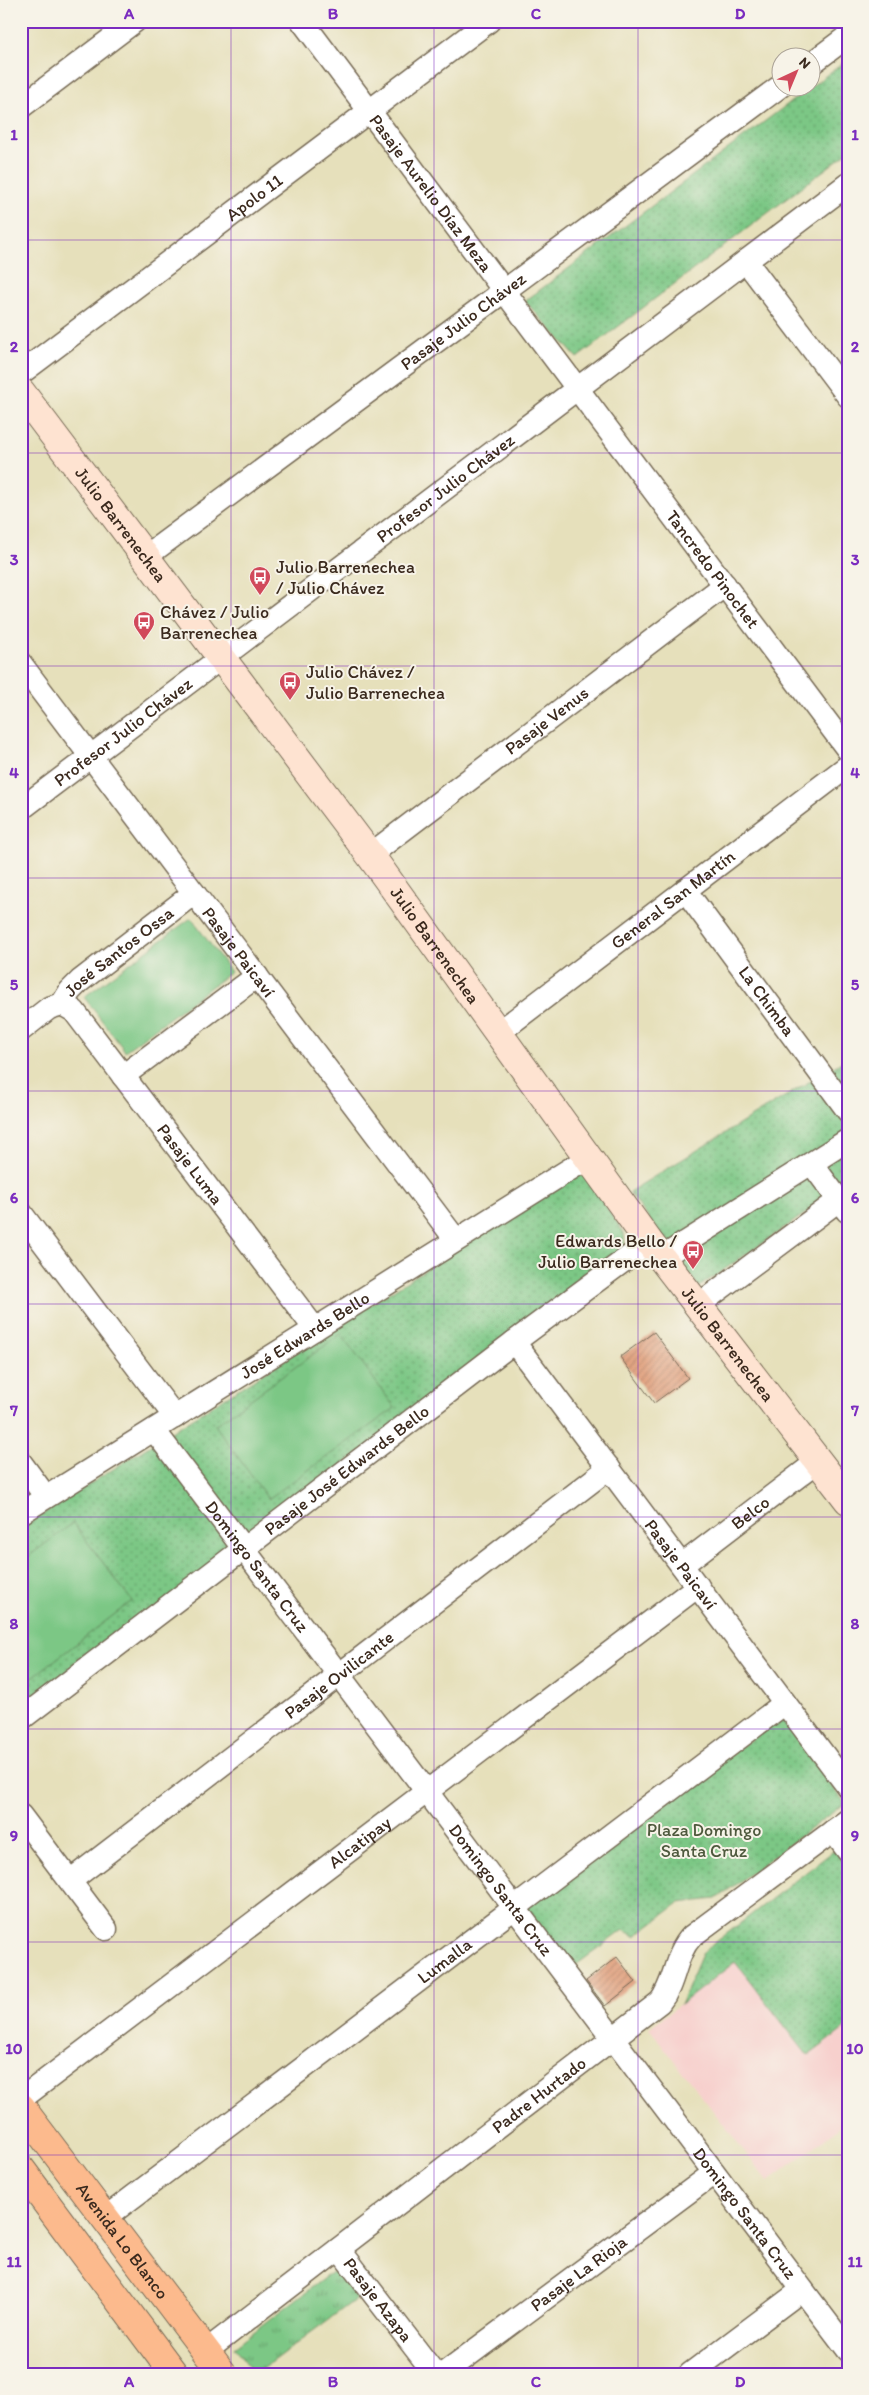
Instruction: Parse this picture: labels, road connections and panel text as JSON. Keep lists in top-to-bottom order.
{
  "streets": {
    "main road": ["Avenida Lo Blanco"],
    "street": [
      "Pasaje Aurelio Díaz Meza",
      "Apolo 11",
      "Pasaje Julio Chávez",
      "Profesor Julio Chávez",
      "Julio Barrenechea",
      "Tancredo Pinochet",
      "Pasaje Venus",
      "General San Martín",
      "Pasaje Paicaví",
      "José Santos Ossa",
      "La Chimba",
      "Pasaje Luma",
      "José Edwards Bello",
      "Pasaje José Edwards Bello",
      "Belco",
      "Domingo Santa Cruz",
      "Pasaje Ovilicante",
      "Alcatipay",
      "Lumalla",
      "Padre Hurtado",
      "Pasaje La Rioja",
      "Pasaje Azapa"
    ]
  },
  "crossings": [
    ["Pasaje Aurelio Díaz Meza", "Apolo 11"],
    ["Pasaje Aurelio Díaz Meza", "Pasaje Julio Chávez"],
    ["Pasaje Aurelio Díaz Meza", "Profesor Julio Chávez"],
    ["Pasaje Aurelio Díaz Meza", "Tancredo Pinochet"],
    ["Pasaje Julio Chávez", "Julio Barrenechea"],
    ["Profesor Julio Chávez", "Julio Barrenechea"],
    ["Profesor Julio Chávez", "Tancredo Pinochet"],
    ["Profesor Julio Chávez", "Pasaje Paicaví"],
    ["Julio Barrenechea", "Pasaje Venus"],
    ["Julio Barrenechea", "General San Martín"],
    ["Julio Barrenechea", "José Edwards Bello"],
    ["Julio Barrenechea", "Pasaje José Edwards Bello"],
    ["Julio Barrenechea", "Belco"],
    ["Tancredo Pinochet", "Pasaje Venus"],
    ["General San Martín", "La Chimba"],
    ["Pasaje Paicaví", "José Santos Ossa"],
    ["Pasaje Paicaví", "José Edwards Bello"],
    ["Pasaje Paicaví", "Pasaje José Edwards Bello"],
    ["Pasaje Paicaví", "Belco"],
    ["Pasaje Paicaví", "Pasaje Ovilicante"],
    ["Pasaje Paicaví", "Alcatipay"],
    ["Pasaje Paicaví", "Lumalla"],
    ["José Santos Ossa", "Pasaje Luma"],
    ["Pasaje Luma", "José Edwards Bello"],
    ["José Edwards Bello", "Domingo Santa Cruz"],
    ["Pasaje José Edwards Bello", "Domingo Santa Cruz"],
    ["Domingo Santa Cruz", "Pasaje Ovilicante"],
    ["Domingo Santa Cruz", "Alcatipay"],
    ["Domingo Santa Cruz", "Lumalla"],
    ["Domingo Santa Cruz", "Padre Hurtado"],
    ["Domingo Santa Cruz", "Pasaje La Rioja"],
    ["Lumalla", "Avenida Lo Blanco"],
    ["Padre Hurtado", "Avenida Lo Blanco"],
    ["Padre Hurtado", "Pasaje Azapa"]
  ],
  "parks": ["Plaza Domingo Santa Cruz"],
  "places": {
    "bus stop": [
      "Julio Barrenechea / Julio Chávez",
      "Chávez / Julio Barrenechea",
      "Julio Chávez / Julio Barrenechea",
      "Edwards Bello / Julio Barrenechea"
    ]
  },
  "north": "top right",
  "grid": {
    "columns": [
      "A",
      "B",
      "C",
      "D"
    ],
    "rows": [
      "1",
      "2",
      "3",
      "4",
      "5",
      "6",
      "7",
      "8",
      "9",
      "10",
      "11"
    ]
  }
}
